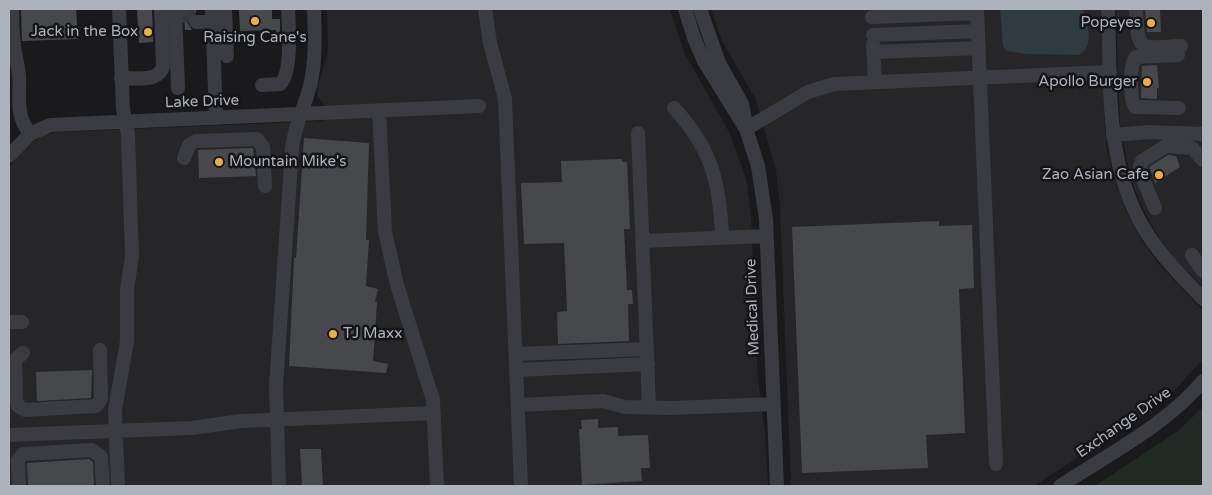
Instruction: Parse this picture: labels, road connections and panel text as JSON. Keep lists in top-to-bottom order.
{
  "streets": {
    "street": ["Lake Drive", "Medical Drive", "Exchange Drive"]
  },
  "places": [
    "Raising Cane's",
    "Popeyes",
    "Jack in the Box",
    "Apollo Burger",
    "Mountain Mike's",
    "Zao Asian Cafe",
    "TJ Maxx"
  ]
}
